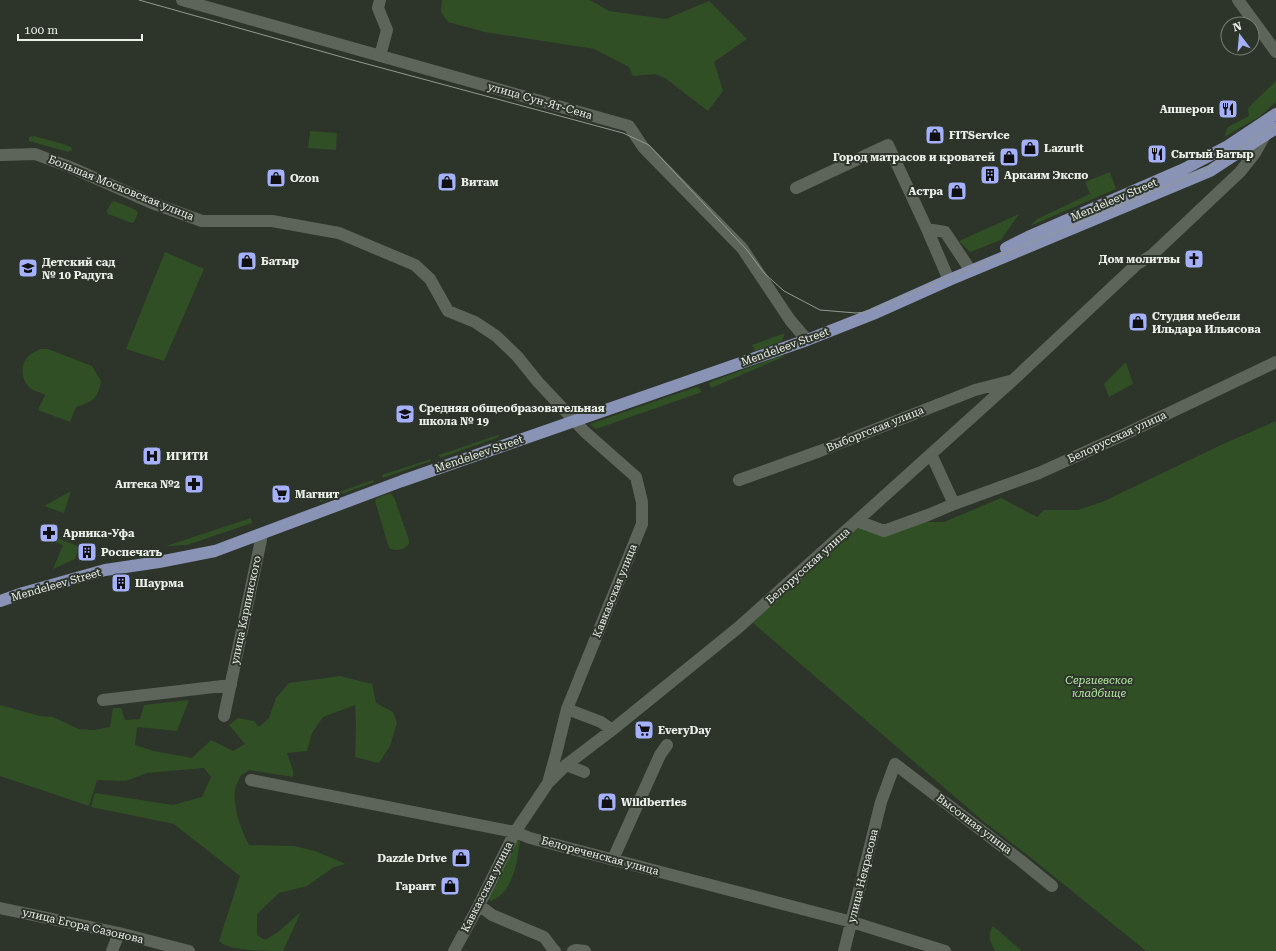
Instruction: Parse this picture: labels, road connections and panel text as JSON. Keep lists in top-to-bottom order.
{
  "streets": {
    "main road": ["Mendeleev Street"],
    "street": [
      "улица Сун-Ят-Сена",
      "Большая Московская улица",
      "Выборгская улица",
      "Белорусская улица",
      "Кавказская улица",
      "улица Карпинского",
      "Высотная улица",
      "Белореченская улица",
      "улица Некрасова",
      "улица Егора Сазонова"
    ]
  },
  "crossings": [
    ["улица Сун-Ят-Сена", "Mendeleev Street"],
    ["Большая Московская улица", "Mendeleev Street"],
    ["Большая Московская улица", "Кавказская улица"],
    ["Mendeleev Street", "Белорусская улица"],
    ["Mendeleev Street", "Кавказская улица"],
    ["Mendeleev Street", "улица Карпинского"],
    ["Выборгская улица", "Белорусская улица"],
    ["Белорусская улица", "Кавказская улица"],
    ["Кавказская улица", "Белореченская улица"],
    ["Высотная улица", "улица Некрасова"],
    ["Белореченская улица", "улица Некрасова"]
  ],
  "parks": ["Сергиевское кладбище"],
  "places": {
    "restaurant": ["Апшерон", "Сытый Батыр"],
    "shop": [
      "FITService",
      "Lazurit",
      "Город матрасов и кроватей",
      "Ozon",
      "Витам",
      "Астра",
      "Батыр",
      "Студия мебели Ильдара Ильясова",
      "Wildberries",
      "Dazzle Drive",
      "Гарант"
    ],
    "building": ["Аркаим Экспо", "Роспечать", "Шаурма"],
    "church": ["Дом молитвы"],
    "school or university": ["Детский сад № 10 Радуга", "Средняя общеобразовательная школа № 19"],
    "hospital": ["ИГИТИ"],
    "pharmacy": ["Аптека №2", "Арника-Уфа"],
    "supermarket": ["Магнит", "EveryDay"]
  },
  "scale_bar": "100 m",
  "north": "top"
}
